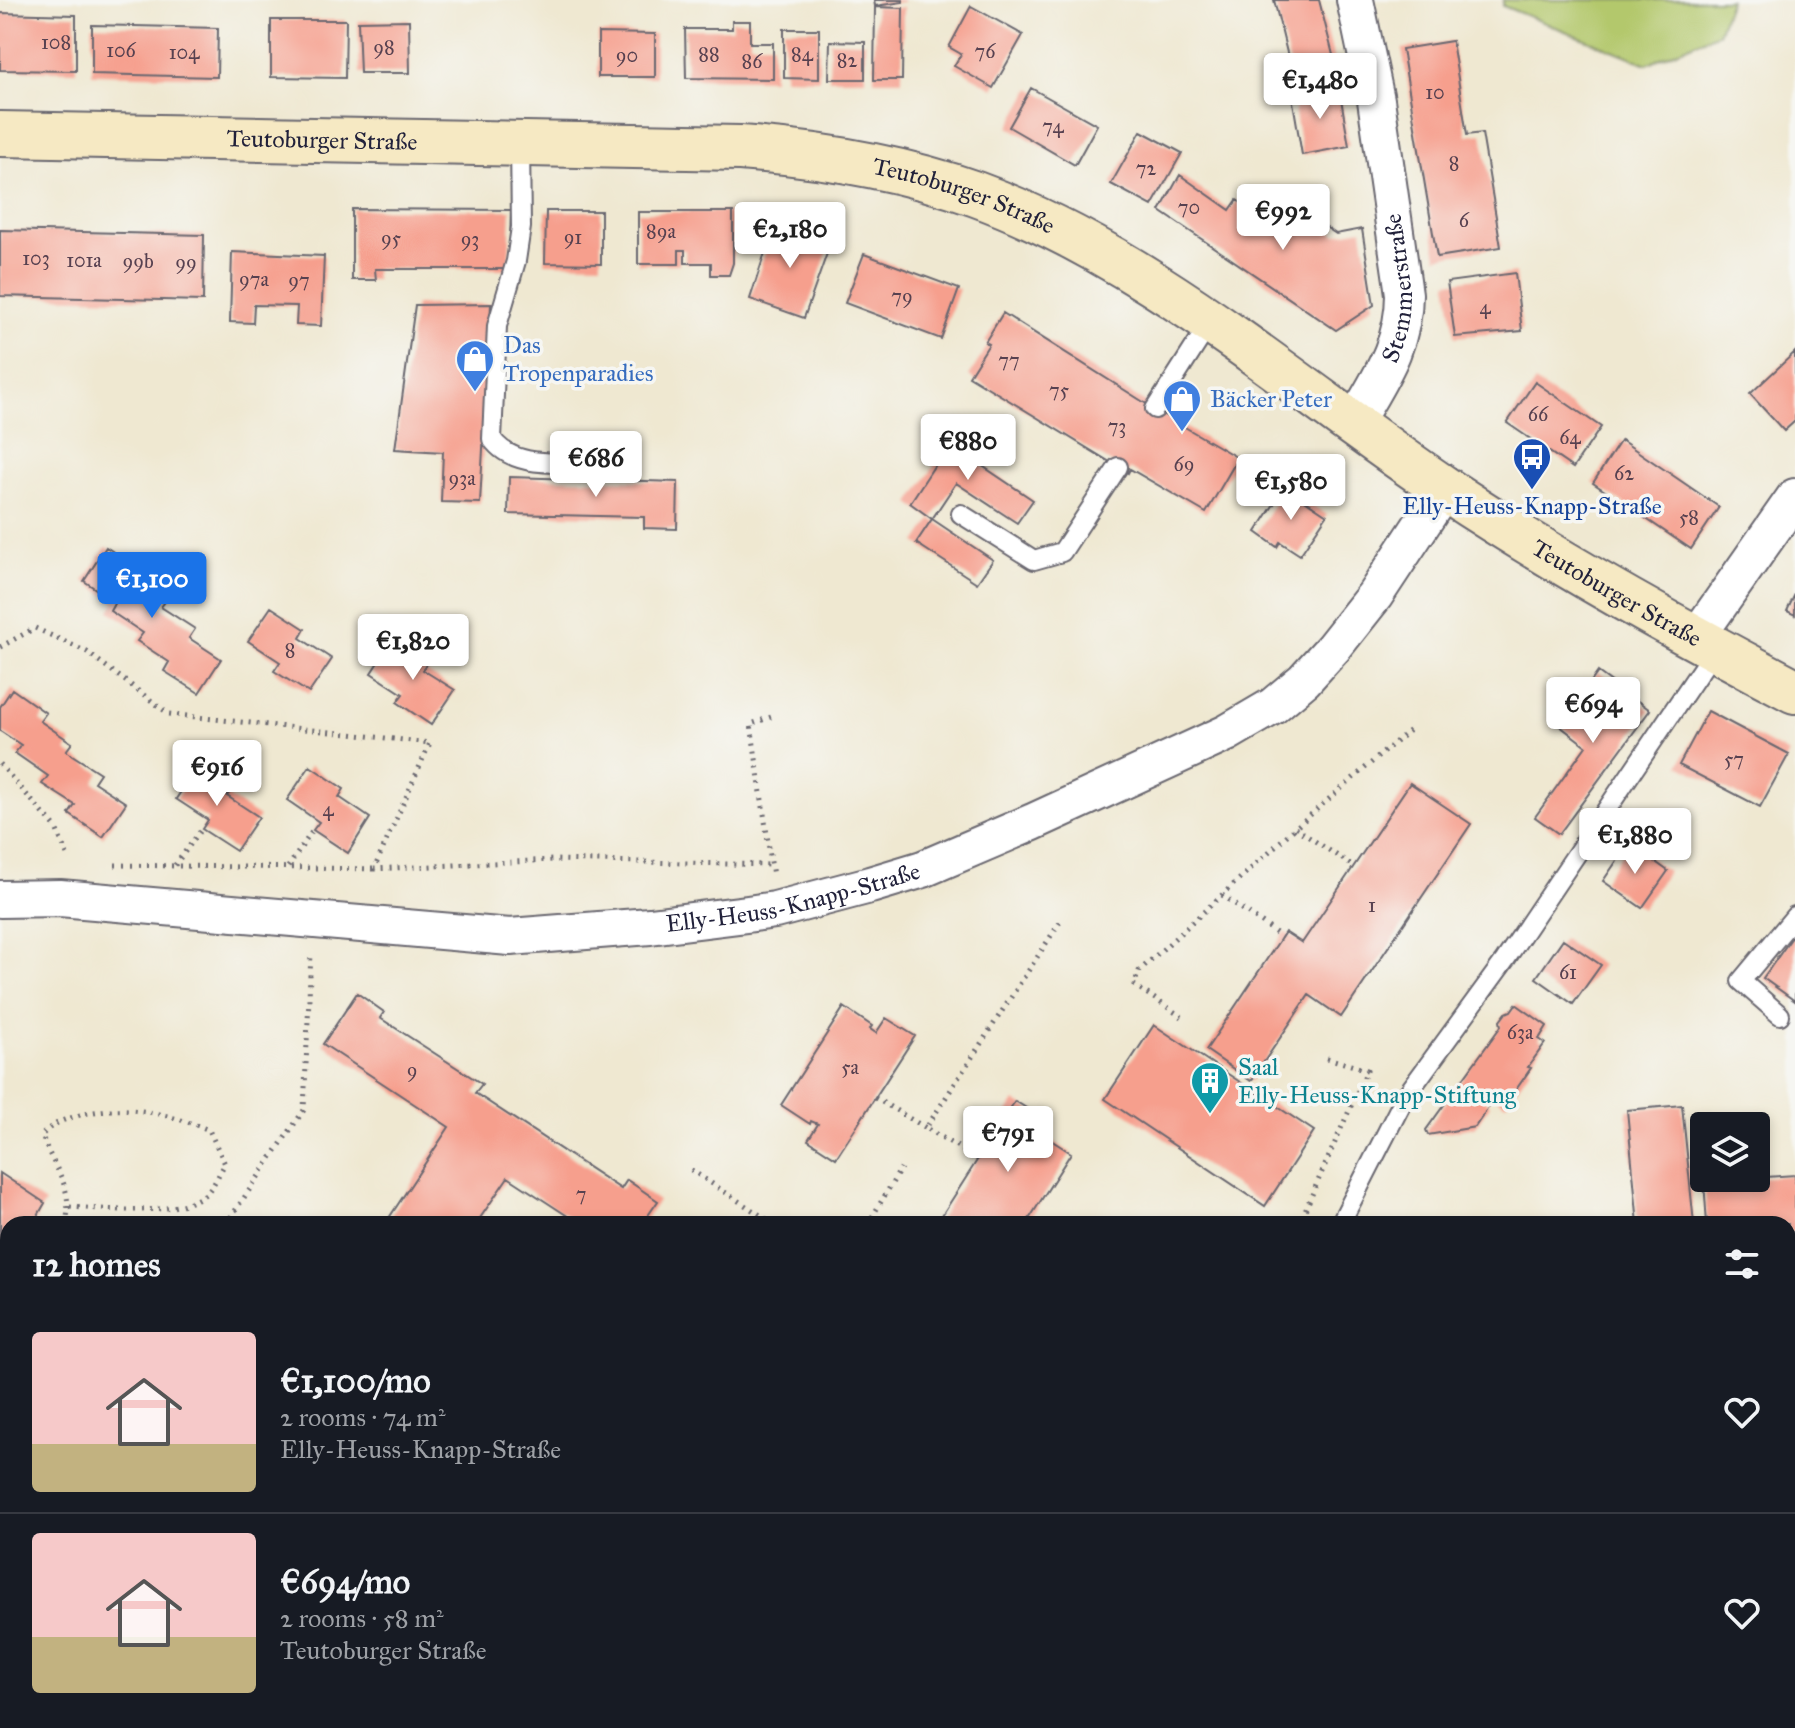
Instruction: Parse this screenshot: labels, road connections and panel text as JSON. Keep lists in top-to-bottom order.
{
  "streets": {
    "main road": ["Teutoburger Straße"],
    "street": ["Stemmerstraße", "Elly-Heuss-Knapp-Straße"]
  },
  "crossings": [
    ["Teutoburger Straße", "Stemmerstraße"],
    ["Teutoburger Straße", "Elly-Heuss-Knapp-Straße"]
  ],
  "places": {
    "shop": ["Das Tropenparadies", "Bäcker Peter"],
    "bus stop": ["Elly-Heuss-Knapp-Straße"],
    "building": ["Saal Elly-Heuss-Knapp-Stiftung"]
  },
  "house_numbers": [
    "108",
    "98",
    "106",
    "76",
    "104",
    "88",
    "84",
    "90",
    "82",
    "86",
    "10",
    "74",
    "8",
    "72",
    "70",
    "6",
    "89a",
    "91",
    "95",
    "93",
    "103",
    "101a",
    "99b",
    "99",
    "97a",
    "97",
    "79",
    "4",
    "77",
    "75",
    "66",
    "73",
    "64",
    "69",
    "62",
    "93a",
    "58",
    "8",
    "57",
    "4",
    "1",
    "61",
    "63a",
    "5a",
    "9",
    "7"
  ],
  "page": {
    "price": [
      "€1,480",
      "€992",
      "€2,180",
      "€880",
      "€686",
      "€1,580",
      "€1,100",
      "€1,820",
      "€694",
      "€916",
      "€1,880",
      "€791"
    ],
    "heading": "12 homes",
    "list": [
      {
        "name": "€1,100/mo",
        "note": "2 rooms · 74 m² · Elly-Heuss-Knapp-Straße"
      },
      {
        "name": "€694/mo",
        "note": "2 rooms · 58 m² · Teutoburger Straße"
      }
    ]
  }
}
